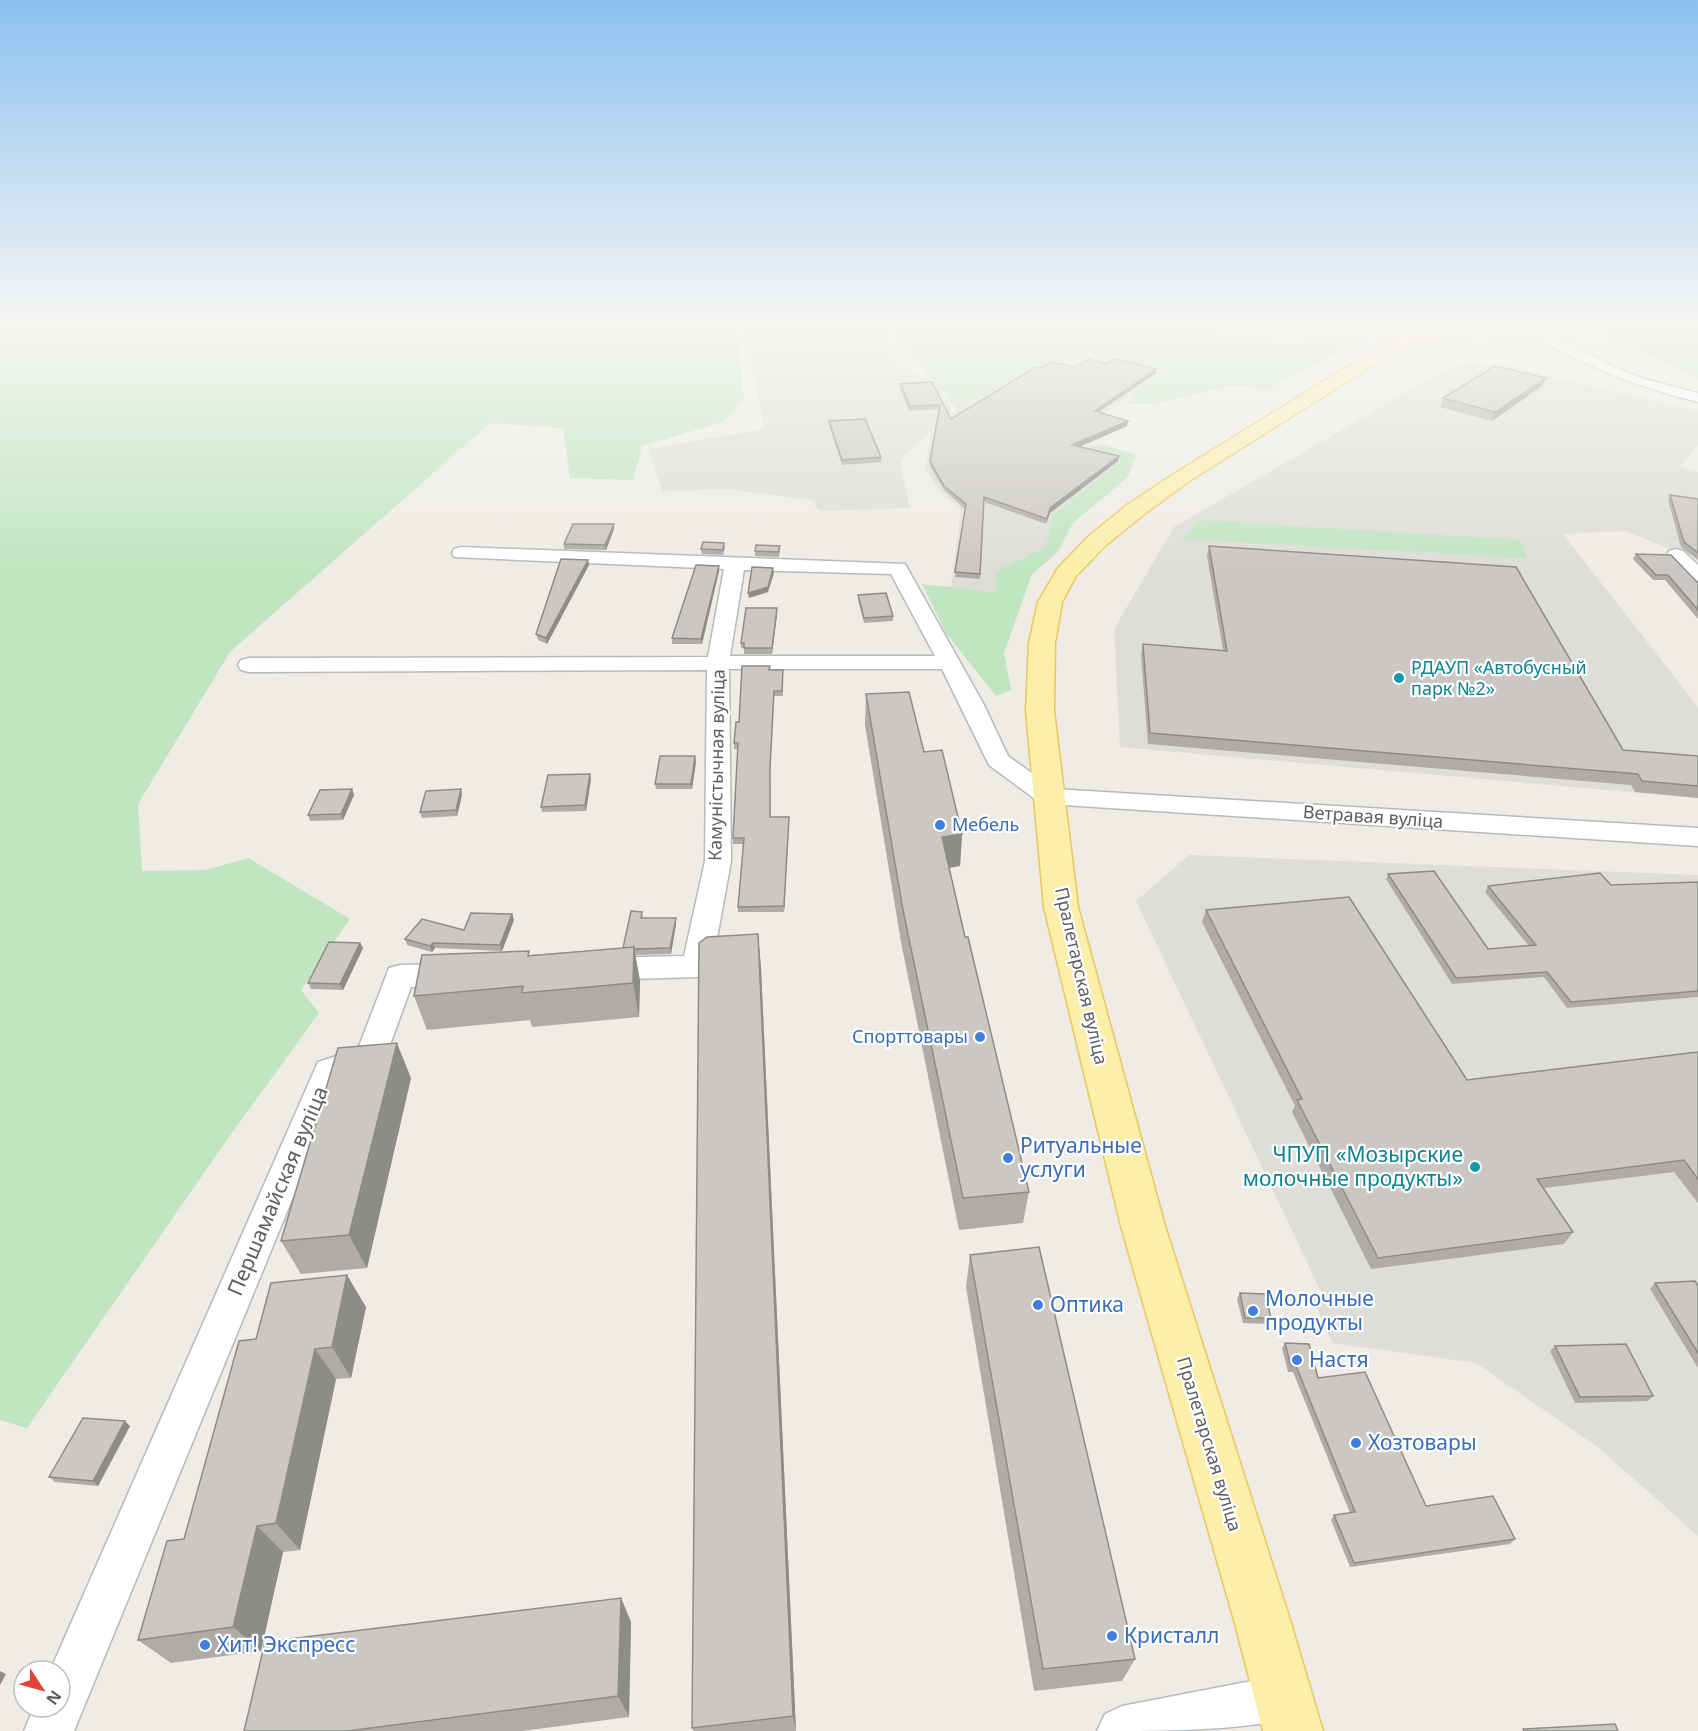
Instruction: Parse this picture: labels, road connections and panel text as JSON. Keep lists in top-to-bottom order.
{
  "streets": {
    "main road": ["Пралетарская вуліца"],
    "street": ["Камуністычная вуліца", "Ветравая вуліца", "Першамайская вуліца"]
  },
  "crossings": [
    ["Ветравая вуліца", "Пралетарская вуліца"]
  ],
  "places": [
    "РДАУП «Автобусный парк №2»",
    "Мебель",
    "Спорттовары",
    "Ритуальные услуги",
    "ЧПУП «Мозырские молочные продукты»",
    "Оптика",
    "Молочные продукты",
    "Настя",
    "Хозтовары",
    "Кристалл",
    "Хит! Экспресс"
  ],
  "north": "bottom right"
}
